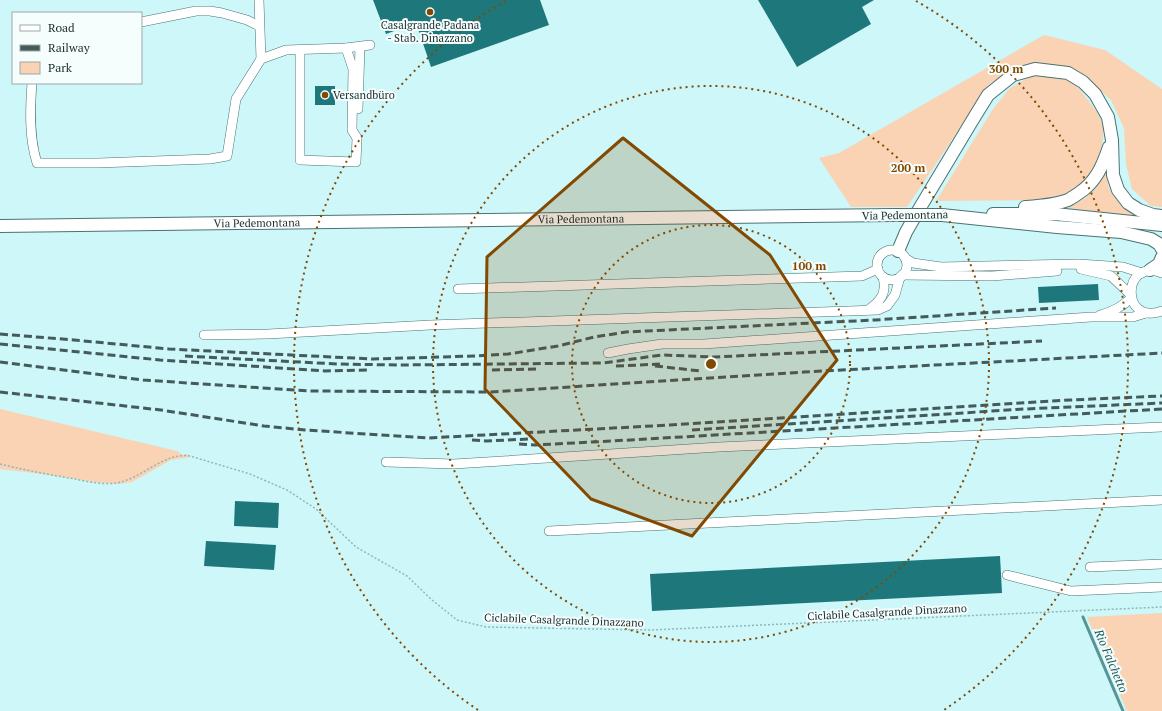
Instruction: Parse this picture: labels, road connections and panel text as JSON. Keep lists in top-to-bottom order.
{
  "streets": {
    "main road": ["Via Pedemontana"],
    "path": ["Ciclabile Casalgrande Dinazzano"]
  },
  "water": ["Rio Falchetto"],
  "places": ["Casalgrande Padana - Stab. Dinazzano", "Versandbüro"],
  "legend": ["Road", "Railway", "Park"],
  "rings": ["300 m", "200 m", "100 m"]
}
